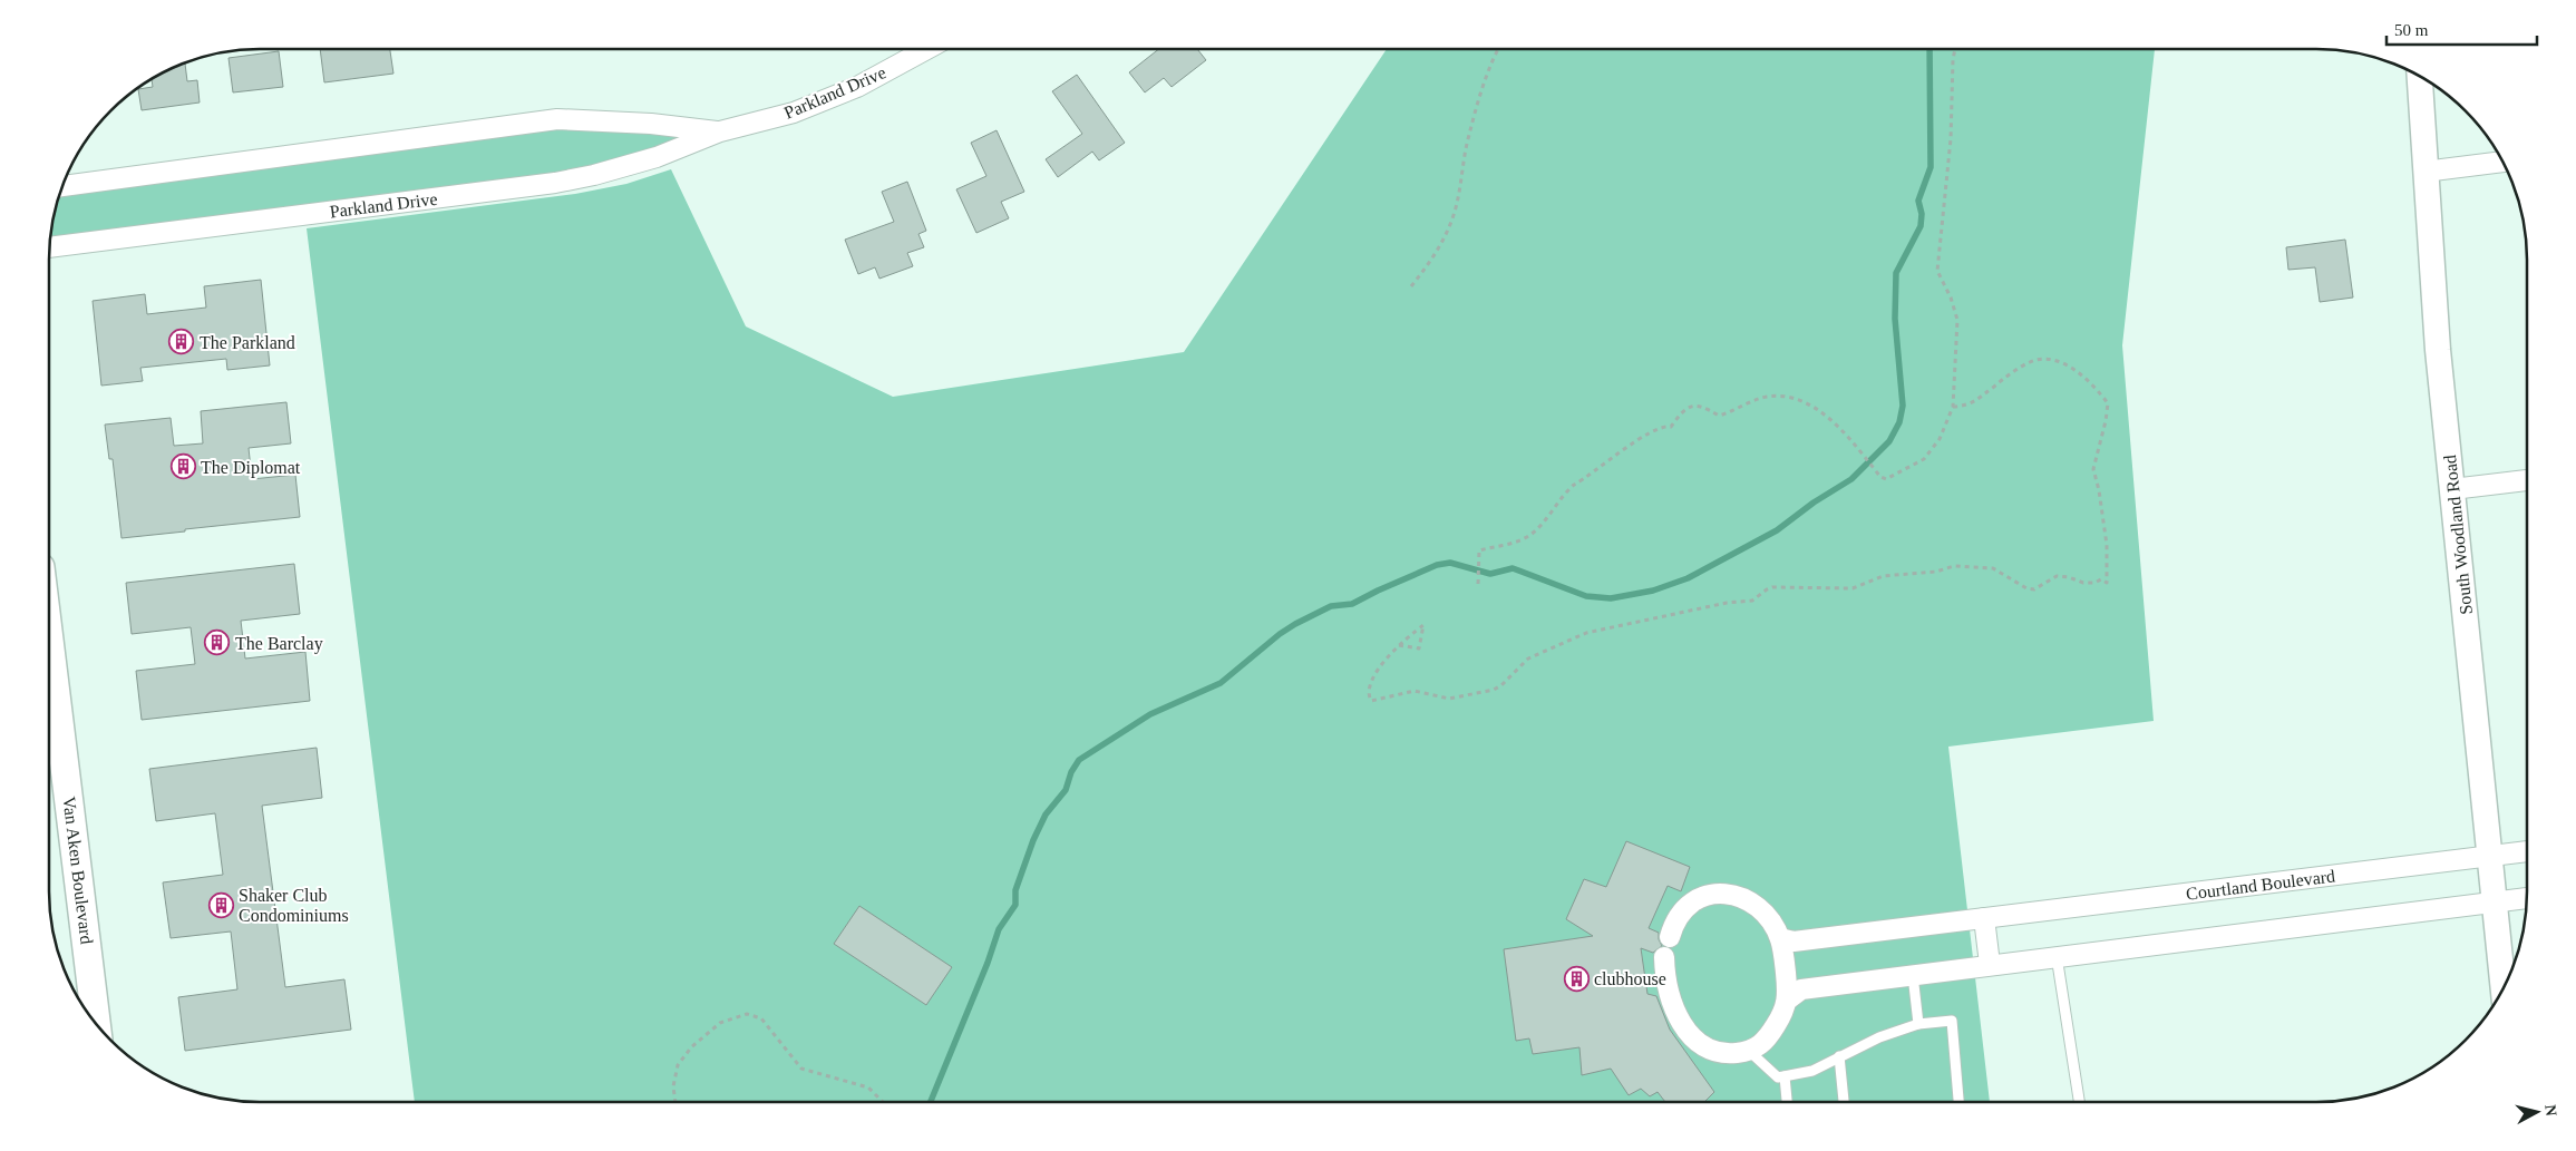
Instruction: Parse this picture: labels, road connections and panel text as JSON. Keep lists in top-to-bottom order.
{
  "streets": {
    "main road": ["Van Aken Boulevard"],
    "street": ["Parkland Drive", "South Woodland Road", "Courtland Boulevard"]
  },
  "crossings": [
    ["South Woodland Road", "Courtland Boulevard"]
  ],
  "places": {
    "building": [
      "The Parkland",
      "The Diplomat",
      "The Barclay",
      "Shaker Club Condominiums",
      "clubhouse"
    ]
  },
  "scale_bar": "50 m",
  "north": "right"
}
